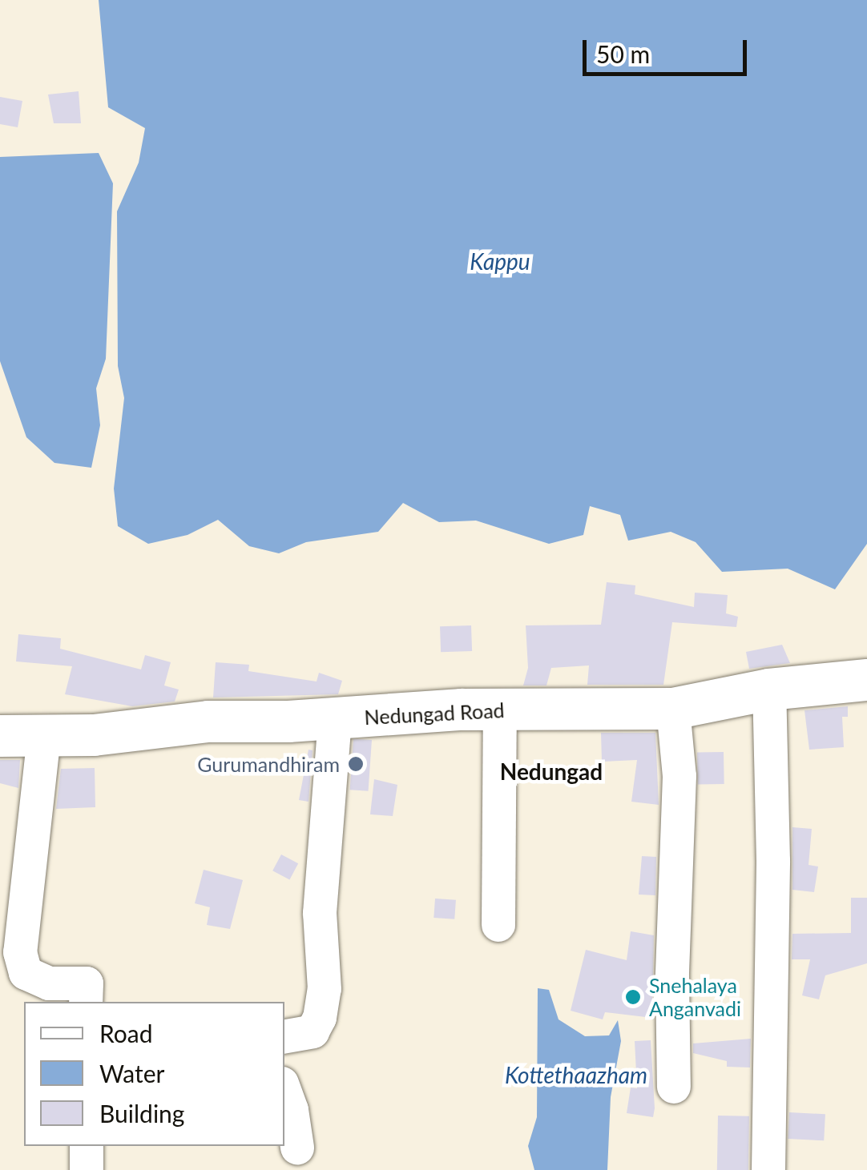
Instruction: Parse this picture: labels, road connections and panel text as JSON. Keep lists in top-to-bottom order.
{
  "streets": {
    "main road": ["Nedungad Road"]
  },
  "districts": ["Nedungad"],
  "water": ["Kappu", "Kottethaazham"],
  "places": ["Gurumandhiram", "Snehalaya Anganvadi"],
  "legend": ["Road", "Water", "Building"],
  "scale_bar": "50 m"
}
